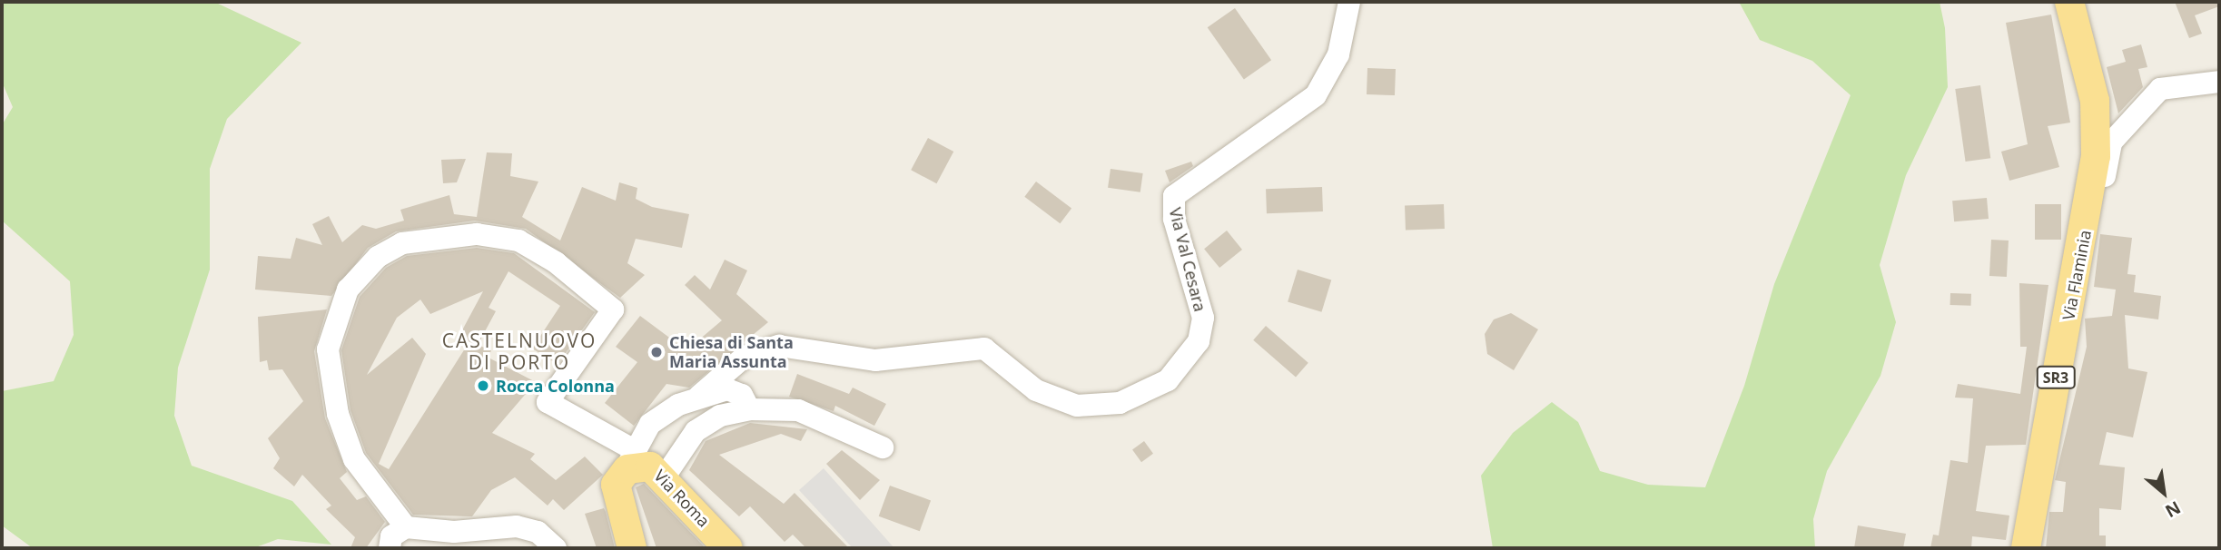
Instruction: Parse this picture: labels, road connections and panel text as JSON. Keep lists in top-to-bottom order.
{
  "streets": {
    "main road": ["Via Flaminia", "SR3", "Via Roma"],
    "street": ["Via Val Cesara"]
  },
  "districts": ["CASTELNUOVO DI PORTO"],
  "places": ["Chiesa di Santa Maria Assunta", "Rocca Colonna"],
  "north": "bottom right"
}
